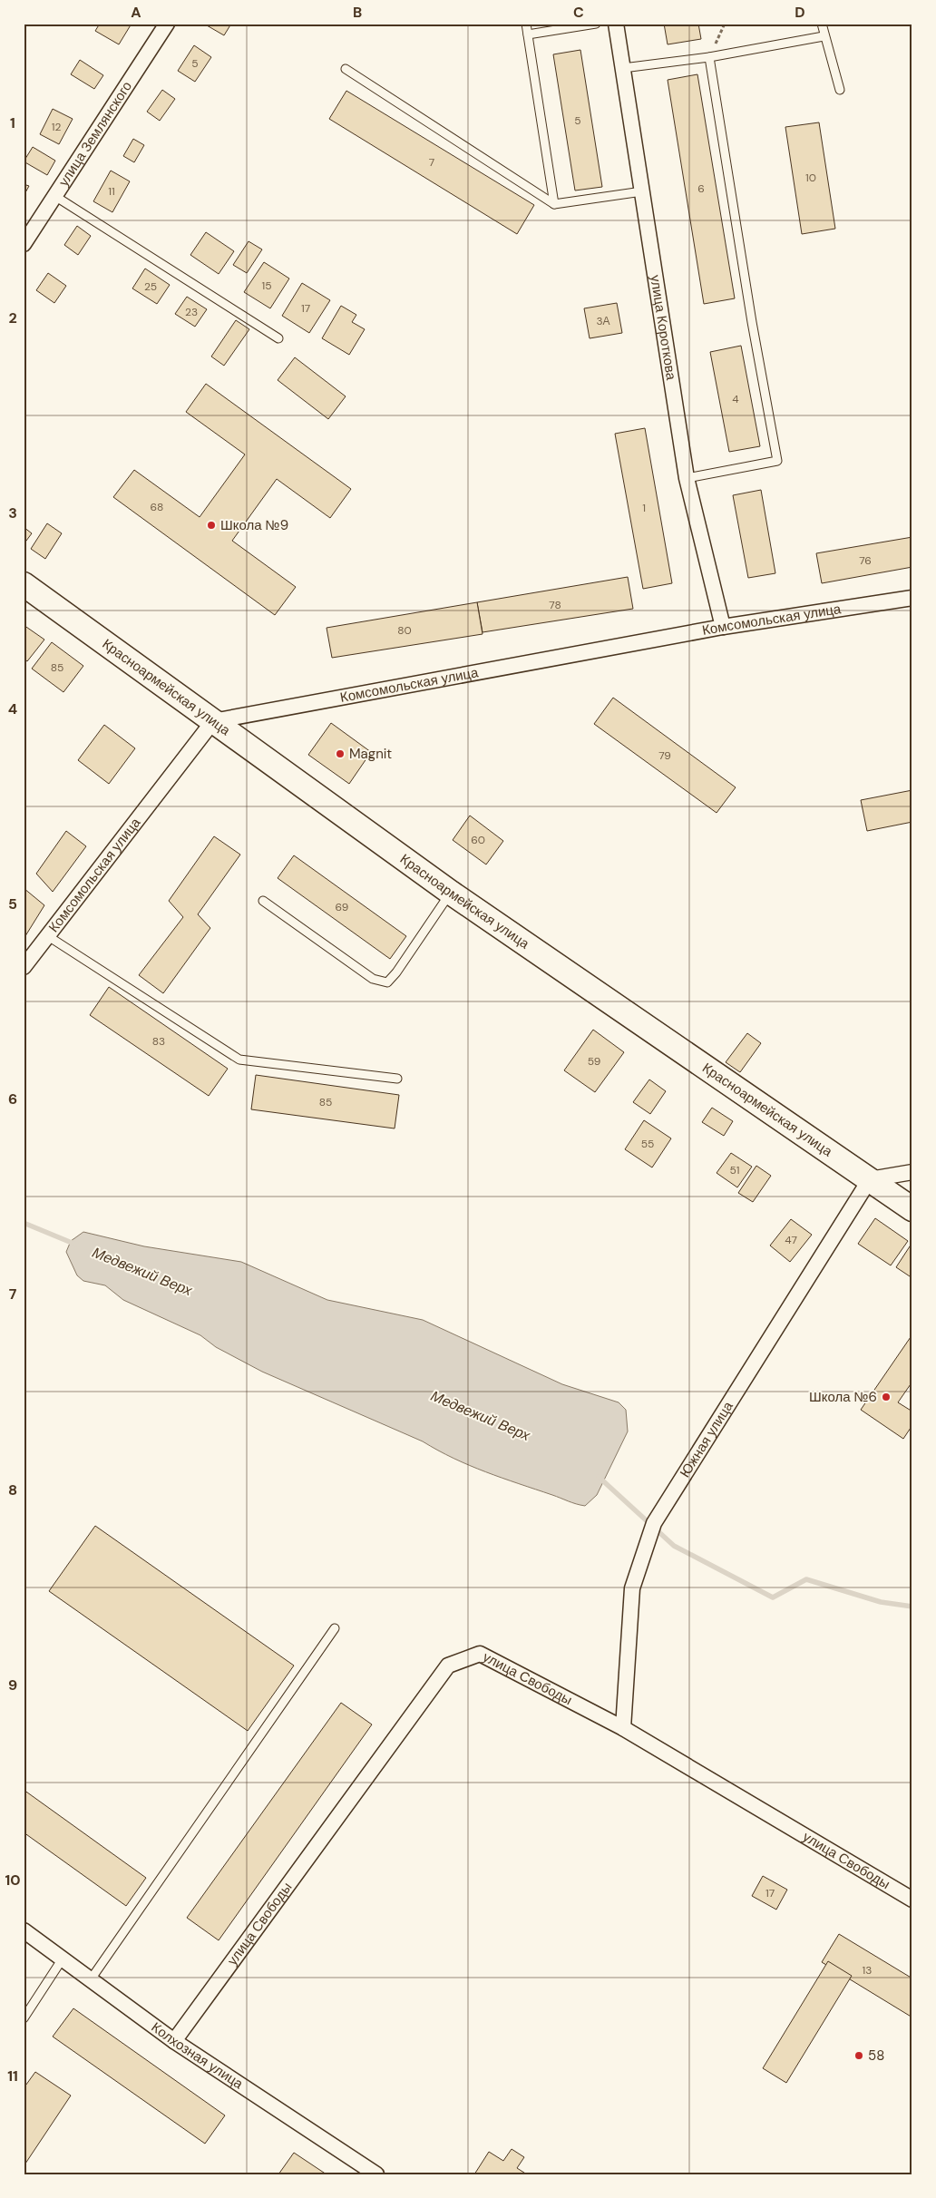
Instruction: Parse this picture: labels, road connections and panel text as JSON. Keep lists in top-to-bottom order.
{
  "streets": {
    "main road": ["Красноармейская улица"],
    "street": [
      "улица Землянского",
      "улица Короткова",
      "Комсомольская улица",
      "Южная улица",
      "улица Свободы",
      "Колхозная улица"
    ]
  },
  "crossings": [
    ["улица Короткова", "Комсомольская улица"],
    ["Комсомольская улица", "Красноармейская улица"],
    ["Красноармейская улица", "Южная улица"],
    ["Южная улица", "улица Свободы"],
    ["улица Свободы", "Колхозная улица"]
  ],
  "water": ["Медвежий Верх"],
  "places": [
    "Школа №9",
    "Magnit",
    "Школа №6",
    "58"
  ],
  "house_numbers": [
    "5",
    "5",
    "12",
    "7",
    "10",
    "6",
    "11",
    "15",
    "25",
    "17",
    "23",
    "3А",
    "4",
    "68",
    "1",
    "76",
    "78",
    "80",
    "85",
    "79",
    "60",
    "69",
    "83",
    "59",
    "85",
    "55",
    "51",
    "47",
    "17",
    "13"
  ],
  "grid": {
    "columns": [
      "A",
      "B",
      "C",
      "D"
    ],
    "rows": [
      "1",
      "2",
      "3",
      "4",
      "5",
      "6",
      "7",
      "8",
      "9",
      "10",
      "11"
    ]
  }
}
